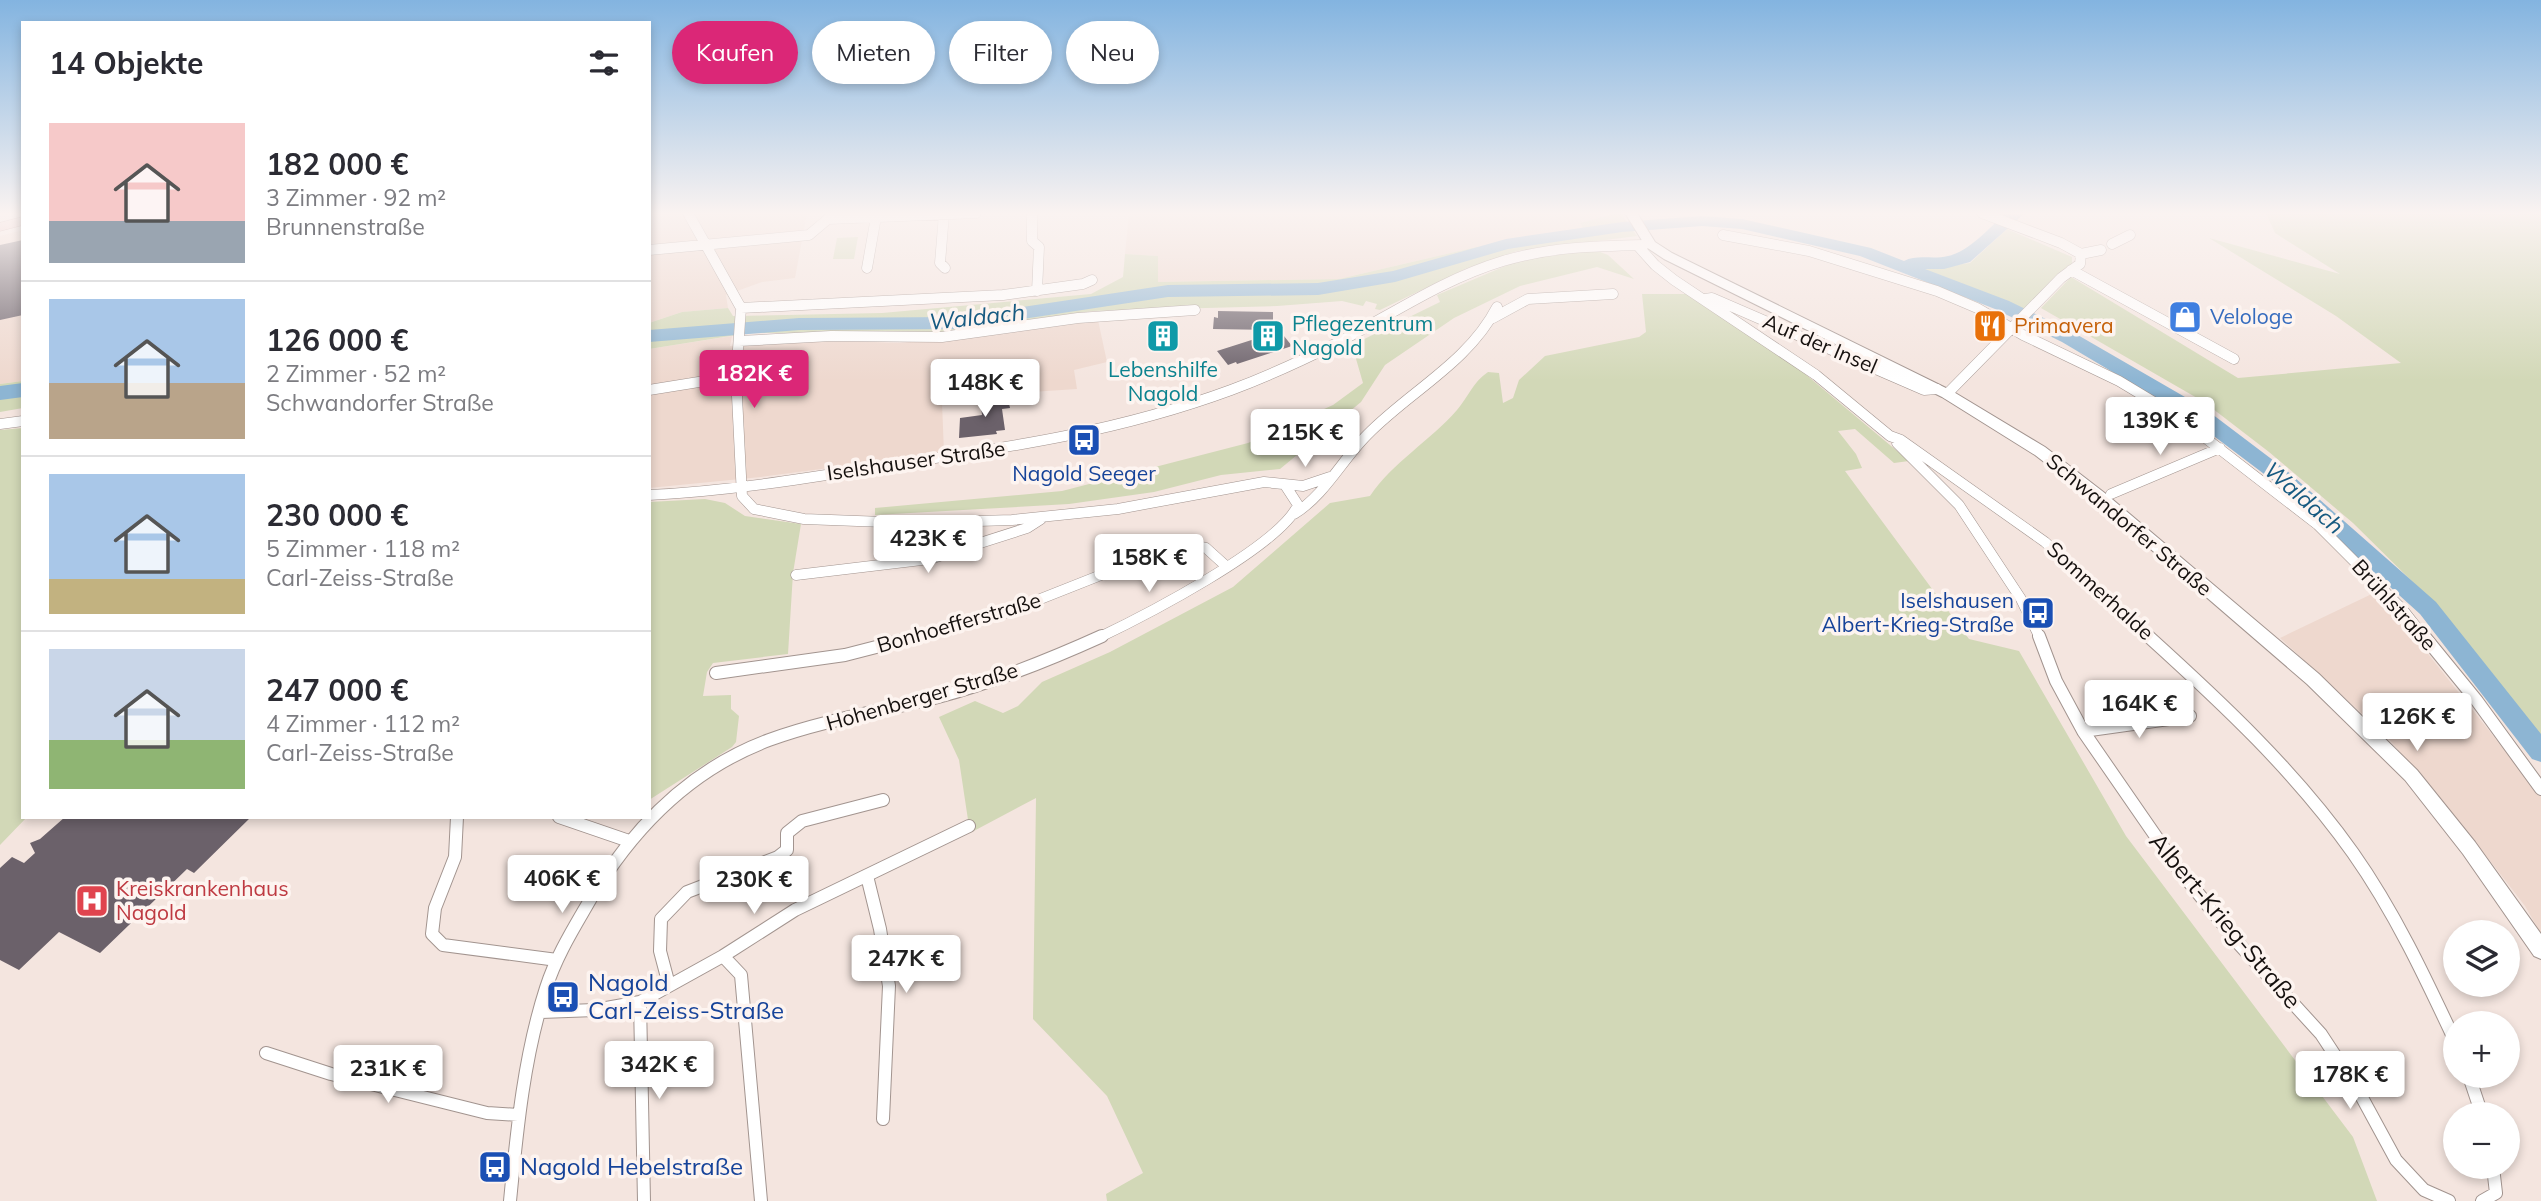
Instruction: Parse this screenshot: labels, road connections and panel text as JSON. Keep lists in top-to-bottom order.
{
  "streets": {
    "main road": ["Schwandorfer Straße"],
    "street": [
      "Auf der Insel",
      "Iselshauser Straße",
      "Sommerhalde",
      "Brühlstraße",
      "Bonhoefferstraße",
      "Hohenberger Straße",
      "Albert-Krieg-Straße"
    ]
  },
  "crossings": [
    ["Auf der Insel", "Schwandorfer Straße"],
    ["Auf der Insel", "Sommerhalde"],
    ["Sommerhalde", "Albert-Krieg-Straße"],
    ["Bonhoefferstraße", "Hohenberger Straße"]
  ],
  "water": ["Waldach"],
  "places": {
    "shop": ["Velologe"],
    "restaurant": ["Primavera"],
    "building": ["Lebenshilfe Nagold", "Pflegezentrum Nagold"],
    "bus stop": [
      "Nagold Seeger",
      "Iselshausen Albert-Krieg-Straße",
      "Nagold Carl-Zeiss-Straße",
      "Nagold Hebelstraße"
    ],
    "hospital": ["Kreiskrankenhaus Nagold"]
  },
  "page": {
    "chip": [
      "Kaufen",
      "Mieten",
      "Filter",
      "Neu"
    ],
    "heading": "14 Objekte",
    "list": [
      {
        "name": "182 000 €",
        "note": "3 Zimmer · 92 m² · Brunnenstraße"
      },
      {
        "name": "126 000 €",
        "note": "2 Zimmer · 52 m² · Schwandorfer Straße"
      },
      {
        "name": "230 000 €",
        "note": "5 Zimmer · 118 m² · Carl-Zeiss-Straße"
      },
      {
        "name": "247 000 €",
        "note": "4 Zimmer · 112 m² · Carl-Zeiss-Straße"
      }
    ],
    "price": [
      "182K €",
      "148K €",
      "139K €",
      "215K €",
      "423K €",
      "158K €",
      "164K €",
      "126K €",
      "406K €",
      "230K €",
      "247K €",
      "342K €",
      "231K €",
      "178K €"
    ],
    "map_buttons": ["+", "−"]
  }
}
